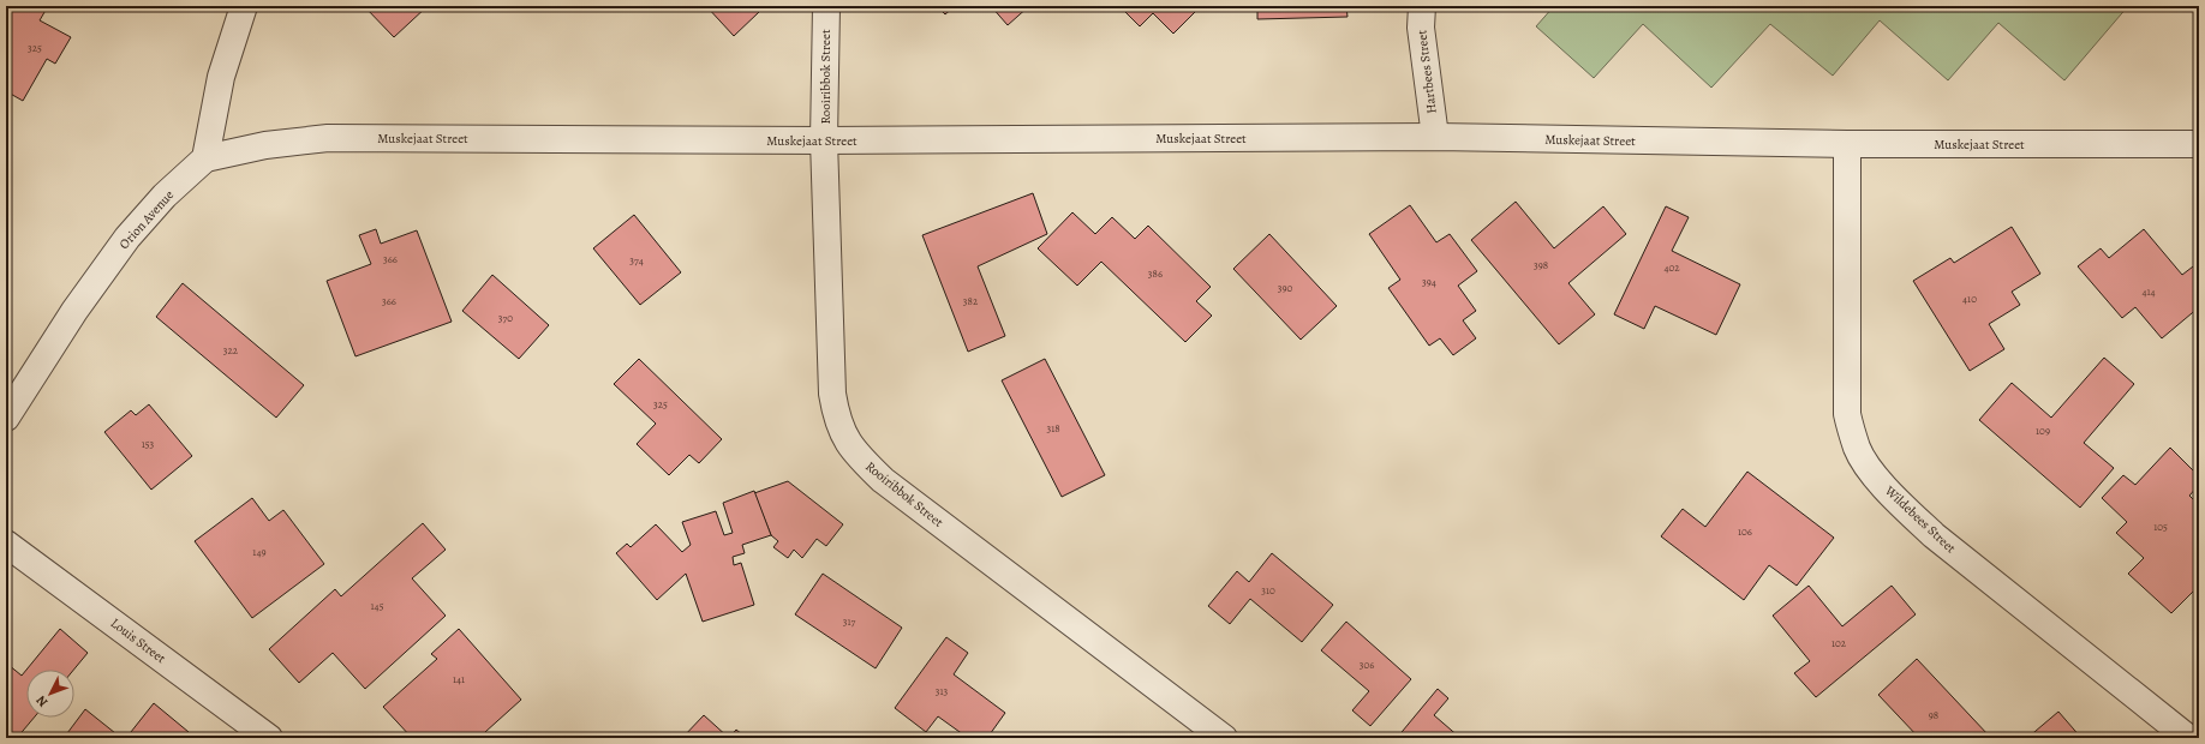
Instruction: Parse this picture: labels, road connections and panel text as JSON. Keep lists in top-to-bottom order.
{
  "streets": {
    "street": [
      "Hartbees Street",
      "Rooiribbok Street",
      "Muskejaat Street",
      "Orion Avenue",
      "Wildebees Street",
      "Louis Street"
    ]
  },
  "crossings": [
    ["Hartbees Street", "Muskejaat Street"],
    ["Rooiribbok Street", "Muskejaat Street"],
    ["Muskejaat Street", "Orion Avenue"],
    ["Muskejaat Street", "Wildebees Street"]
  ],
  "house_numbers": [
    "325",
    "366",
    "374",
    "398",
    "402",
    "386",
    "394",
    "390",
    "414",
    "410",
    "366",
    "382",
    "370",
    "322",
    "325",
    "318",
    "109",
    "153",
    "105",
    "106",
    "149",
    "310",
    "145",
    "317",
    "102",
    "306",
    "141",
    "313",
    "98"
  ],
  "north": "bottom left"
}
